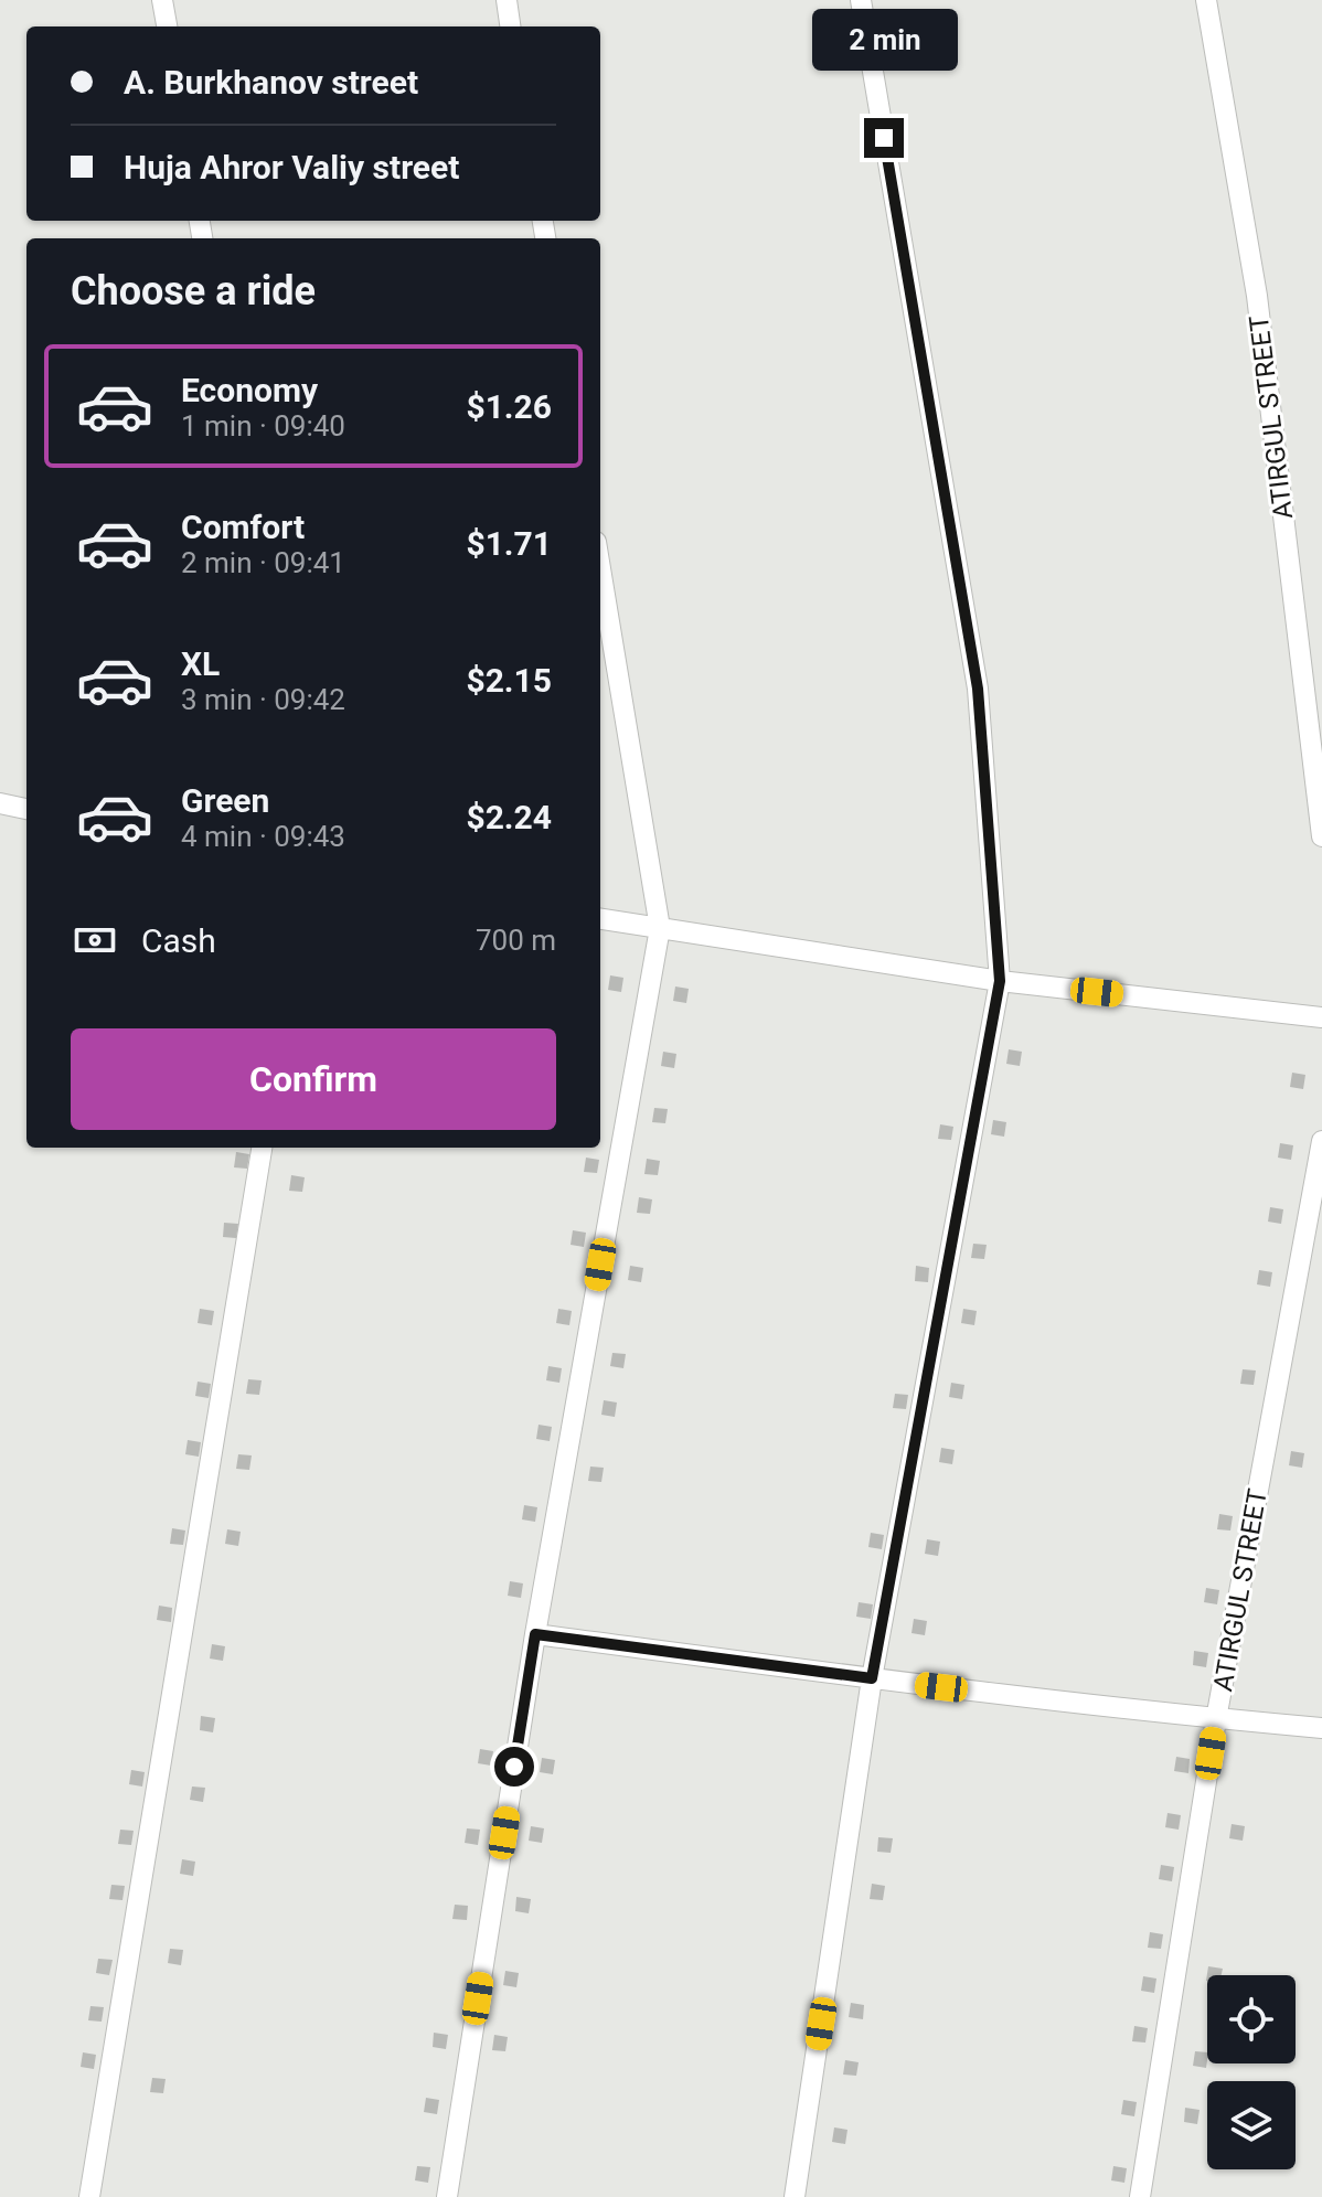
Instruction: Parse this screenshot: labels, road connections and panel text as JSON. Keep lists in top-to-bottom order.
{
  "streets": {
    "street": ["ATIRGUL STREET"]
  },
  "page": {
    "bubble": "2 min",
    "banner": ["A. Burkhanov street", "Huja Ahror Valiy street"],
    "heading": "Choose a ride",
    "list": [
      {
        "name": "Economy",
        "note": "1 min · 09:40",
        "value": "$1.26"
      },
      {
        "name": "Comfort",
        "note": "2 min · 09:41",
        "value": "$1.71"
      },
      {
        "name": "XL",
        "note": "3 min · 09:42",
        "value": "$2.15"
      },
      {
        "name": "Green",
        "note": "4 min · 09:43",
        "value": "$2.24"
      }
    ],
    "pay": ["Cash", "700 m"],
    "buttons": "Confirm"
  }
}
